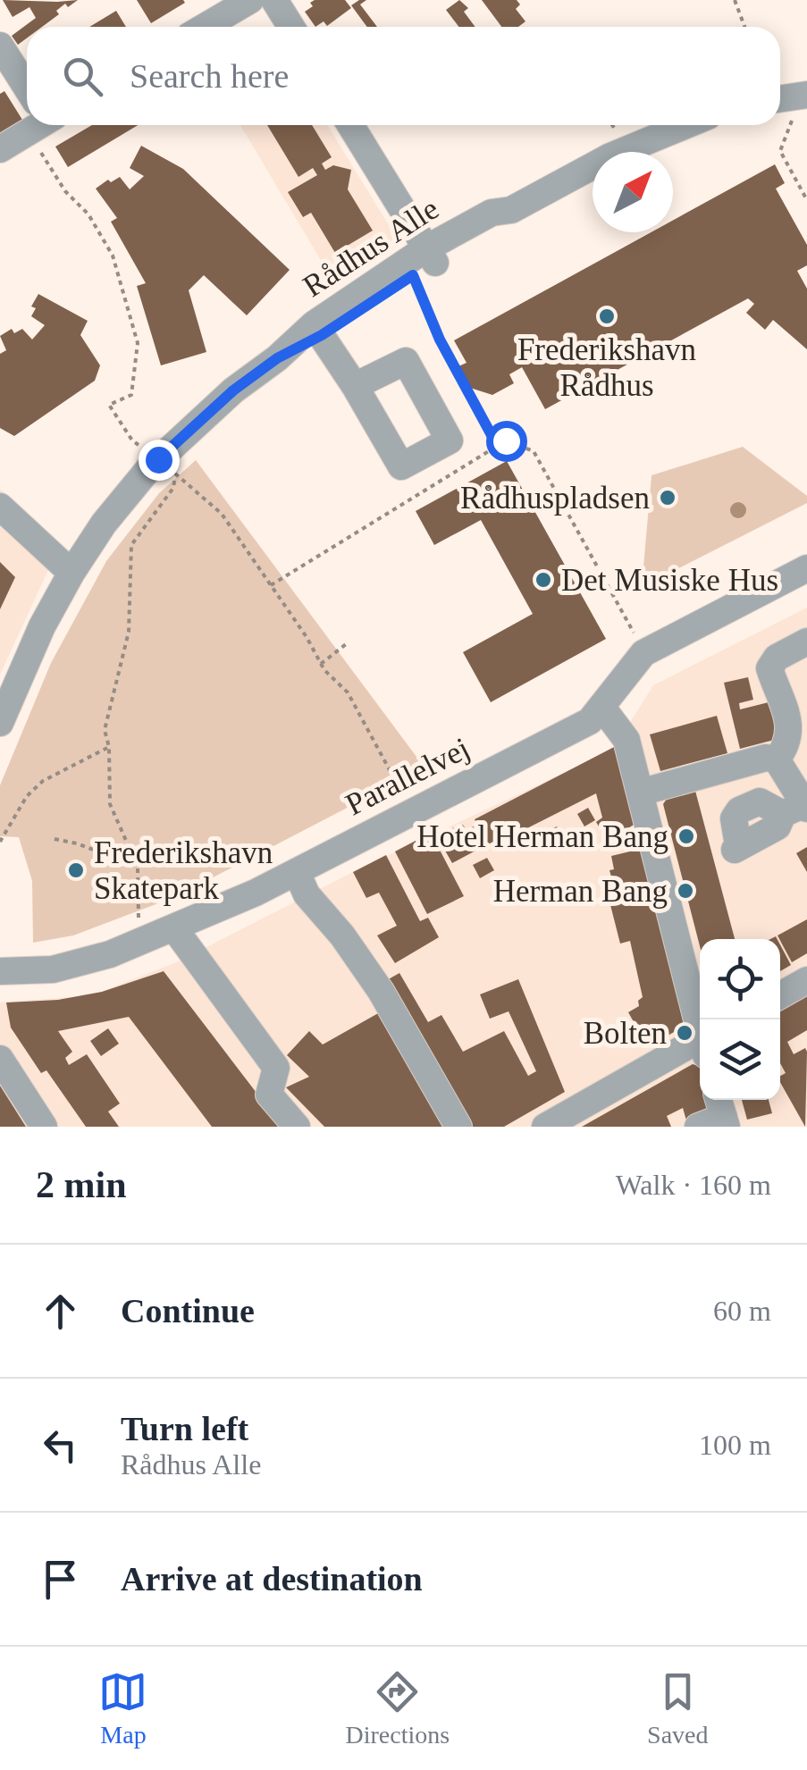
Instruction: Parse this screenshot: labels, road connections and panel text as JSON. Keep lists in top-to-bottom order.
{
  "streets": {
    "street": ["Rådhus Alle", "Parallelvej"]
  },
  "places": [
    "Frederikshavn Rådhus",
    "Rådhuspladsen",
    "Det Musiske Hus",
    "Hotel Herman Bang",
    "Frederikshavn Skatepark",
    "Herman Bang",
    "Bolten"
  ],
  "north": "top right",
  "page": {
    "search": "Search here",
    "heading": ["2 min", "Walk · 160 m"],
    "list": [
      ["Continue", "60 m"],
      ["Turn left", "Rådhus Alle", "100 m"],
      "Arrive at destination"
    ],
    "nav": ["Map", "Directions", "Saved"]
  }
}
